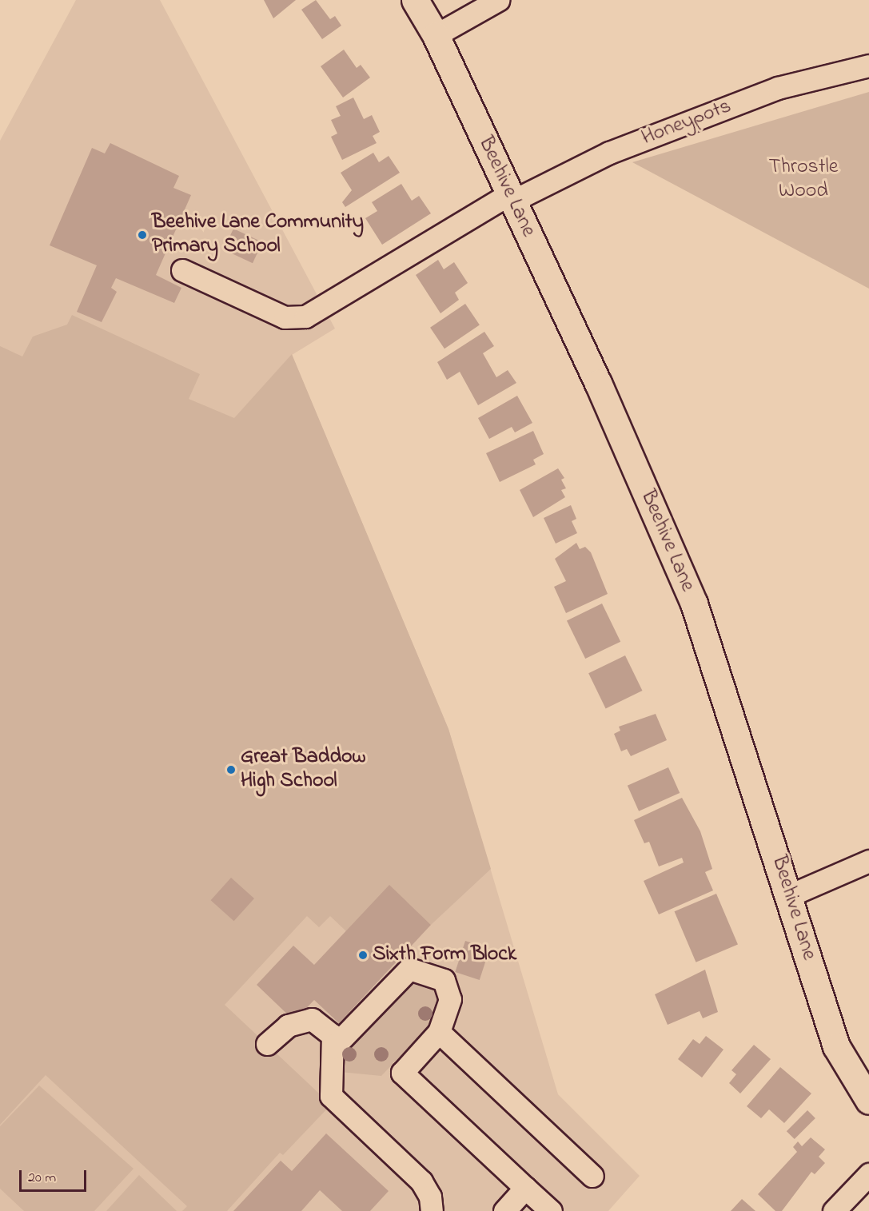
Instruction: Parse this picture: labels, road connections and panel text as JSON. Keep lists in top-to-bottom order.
{
  "streets": {
    "main road": ["Beehive Lane"],
    "street": ["Honeypots"]
  },
  "crossings": [
    ["Honeypots", "Beehive Lane"]
  ],
  "parks": ["Throstle Wood"],
  "places": ["Beehive Lane Community Primary School", "Great Baddow High School", "Sixth Form Block"],
  "scale_bar": "20 m"
}
